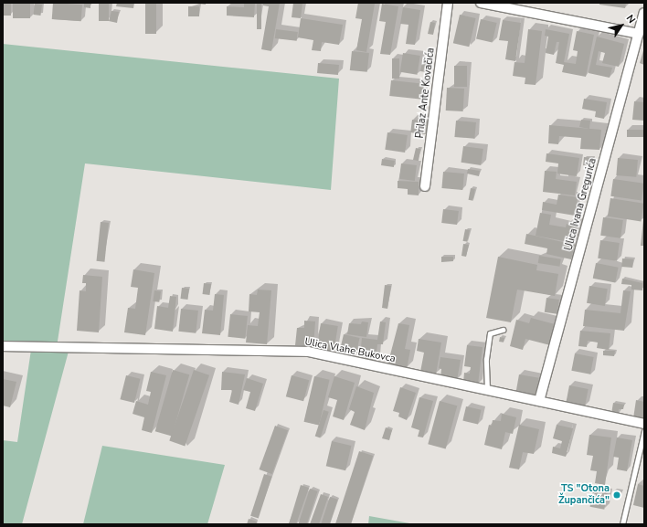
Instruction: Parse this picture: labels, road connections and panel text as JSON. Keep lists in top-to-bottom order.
{
  "streets": {
    "street": ["Prilaz Ante Kovačića", "Ulica Ivana Gregurića", "Ulica Vlahe Bukovca"]
  },
  "crossings": [
    ["Ulica Ivana Gregurića", "Ulica Vlahe Bukovca"]
  ],
  "places": ["TS \"Otona Župančića\""],
  "north": "top right"
}
